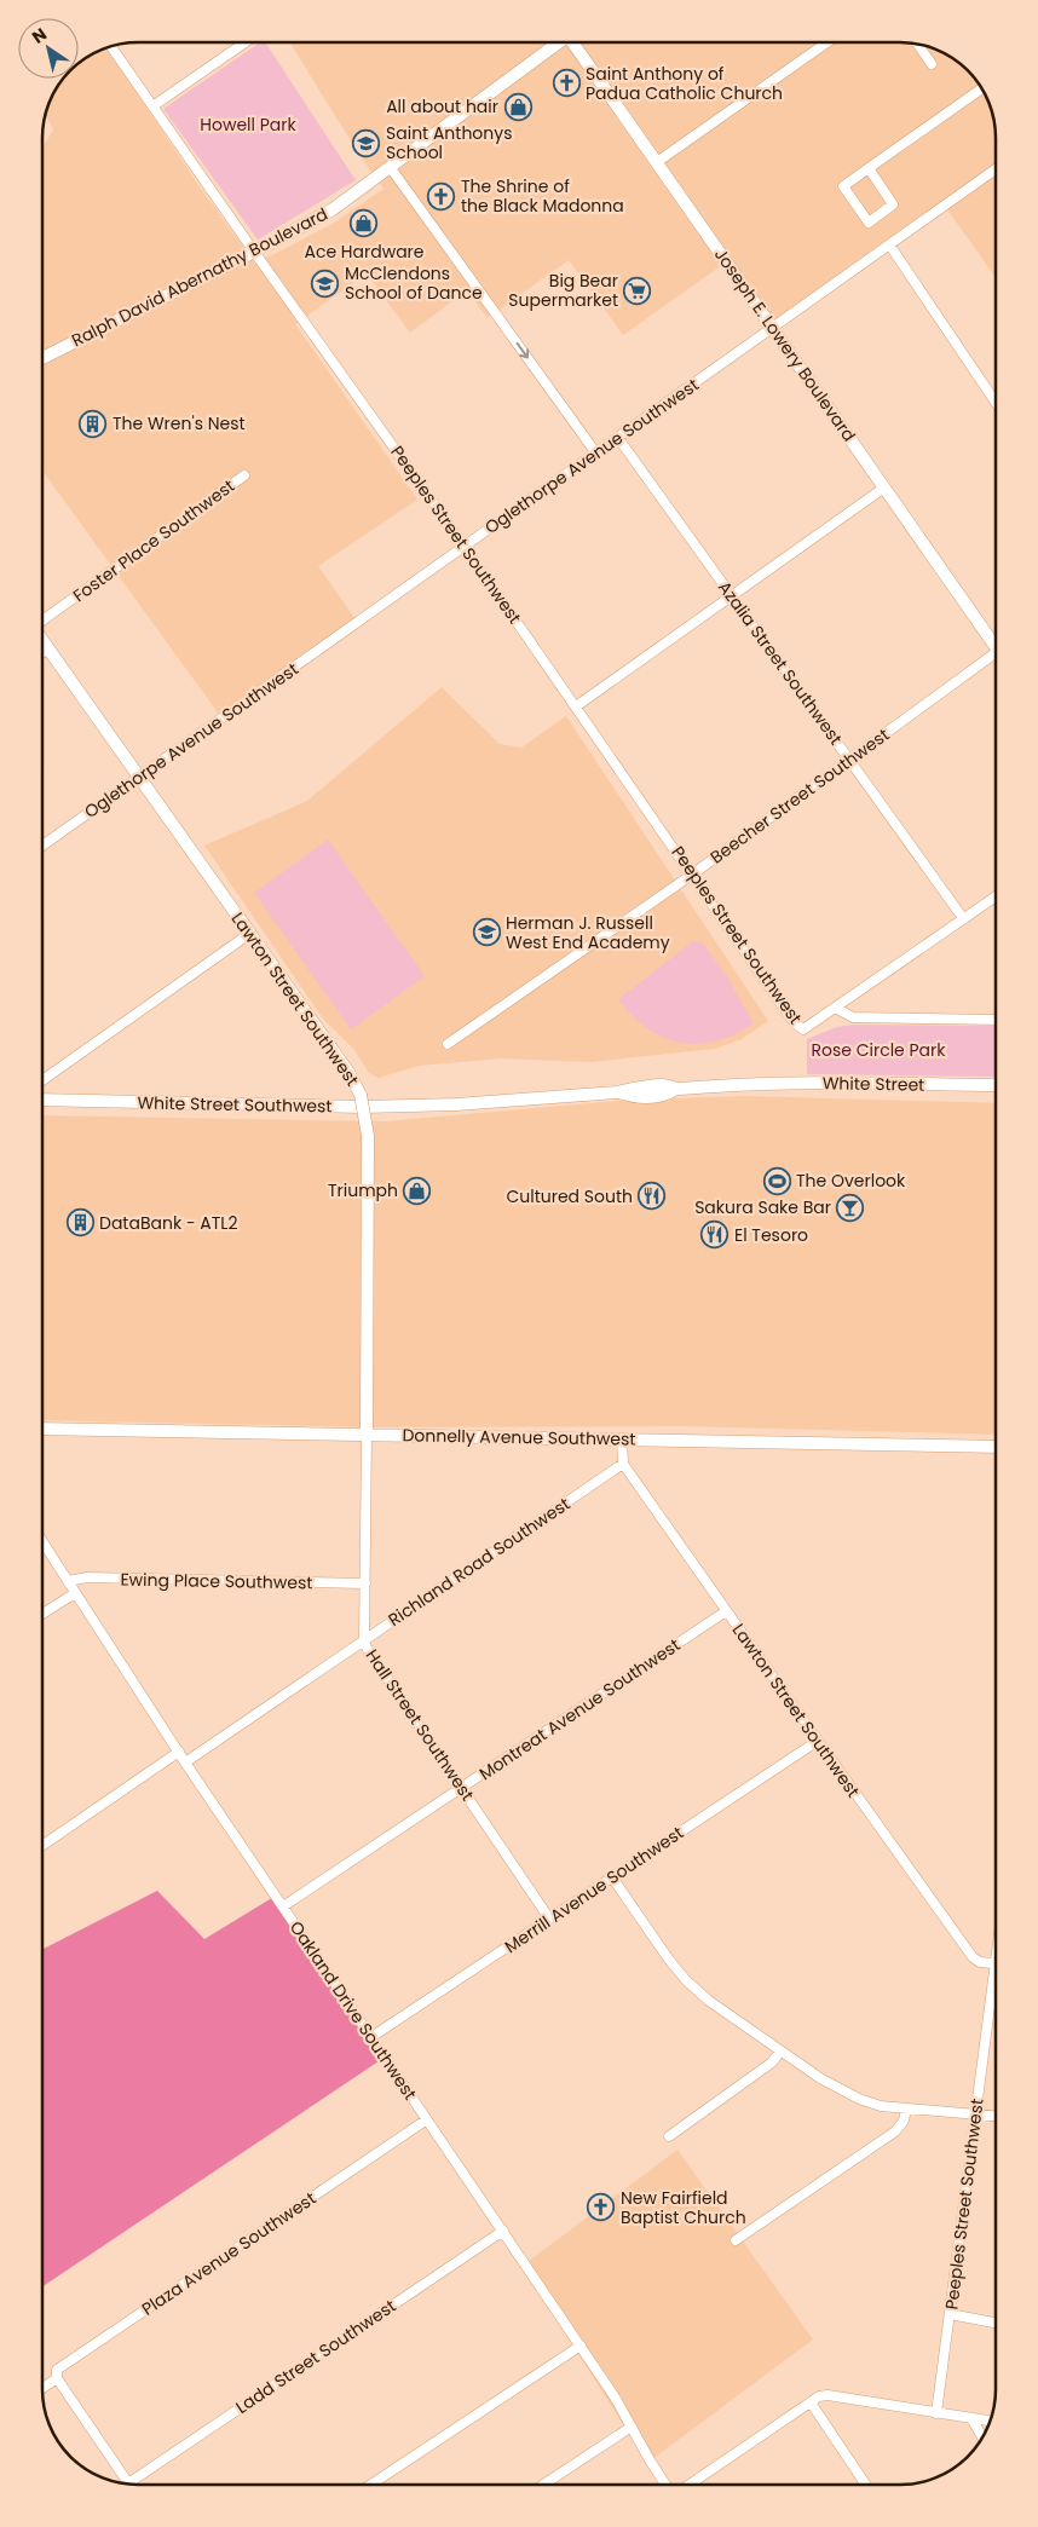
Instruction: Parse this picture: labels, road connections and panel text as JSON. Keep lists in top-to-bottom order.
{
  "streets": {
    "street": [
      "Ralph David Abernathy Boulevard",
      "Joseph E. Lowery Boulevard",
      "Oglethorpe Avenue Southwest",
      "Peeples Street Southwest",
      "Foster Place Southwest",
      "Azalia Street Southwest",
      "Beecher Street Southwest",
      "Lawton Street Southwest",
      "White Street",
      "White Street Southwest",
      "Donnelly Avenue Southwest",
      "Richland Road Southwest",
      "Ewing Place Southwest",
      "Montreat Avenue Southwest",
      "Hall Street Southwest",
      "Merrill Avenue Southwest",
      "Oakland Drive Southwest",
      "Plaza Avenue Southwest",
      "Ladd Street Southwest"
    ]
  },
  "crossings": [
    ["Ralph David Abernathy Boulevard", "Peeples Street Southwest"],
    ["Joseph E. Lowery Boulevard", "Oglethorpe Avenue Southwest"],
    ["Oglethorpe Avenue Southwest", "Peeples Street Southwest"],
    ["Oglethorpe Avenue Southwest", "Azalia Street Southwest"],
    ["Oglethorpe Avenue Southwest", "Lawton Street Southwest"],
    ["Peeples Street Southwest", "Beecher Street Southwest"],
    ["Azalia Street Southwest", "Beecher Street Southwest"],
    ["Lawton Street Southwest", "Donnelly Avenue Southwest"],
    ["Lawton Street Southwest", "Richland Road Southwest"],
    ["Lawton Street Southwest", "Montreat Avenue Southwest"],
    ["Lawton Street Southwest", "Hall Street Southwest"],
    ["Lawton Street Southwest", "Merrill Avenue Southwest"],
    ["White Street", "White Street Southwest"],
    ["Donnelly Avenue Southwest", "Hall Street Southwest"],
    ["Richland Road Southwest", "Hall Street Southwest"],
    ["Richland Road Southwest", "Oakland Drive Southwest"],
    ["Ewing Place Southwest", "Hall Street Southwest"],
    ["Ewing Place Southwest", "Oakland Drive Southwest"],
    ["Montreat Avenue Southwest", "Hall Street Southwest"],
    ["Montreat Avenue Southwest", "Oakland Drive Southwest"],
    ["Hall Street Southwest", "Merrill Avenue Southwest"],
    ["Merrill Avenue Southwest", "Oakland Drive Southwest"],
    ["Oakland Drive Southwest", "Plaza Avenue Southwest"],
    ["Oakland Drive Southwest", "Ladd Street Southwest"]
  ],
  "parks": ["Howell Park", "Rose Circle Park"],
  "places": {
    "church": ["Saint Anthony of Padua Catholic Church", "The Shrine of the Black Madonna", "New Fairfield Baptist Church"],
    "shop": ["All about hair", "Ace Hardware", "Triumph"],
    "school or university": ["Saint Anthonys School", "McClendons School of Dance", "Herman J. Russell West End Academy"],
    "supermarket": ["Big Bear Supermarket"],
    "building": ["The Wren's Nest", "DataBank - ATL2"],
    "sports": ["The Overlook"],
    "restaurant": ["Cultured South", "El Tesoro"],
    "bar": ["Sakura Sake Bar"]
  },
  "north": "top left"
}
